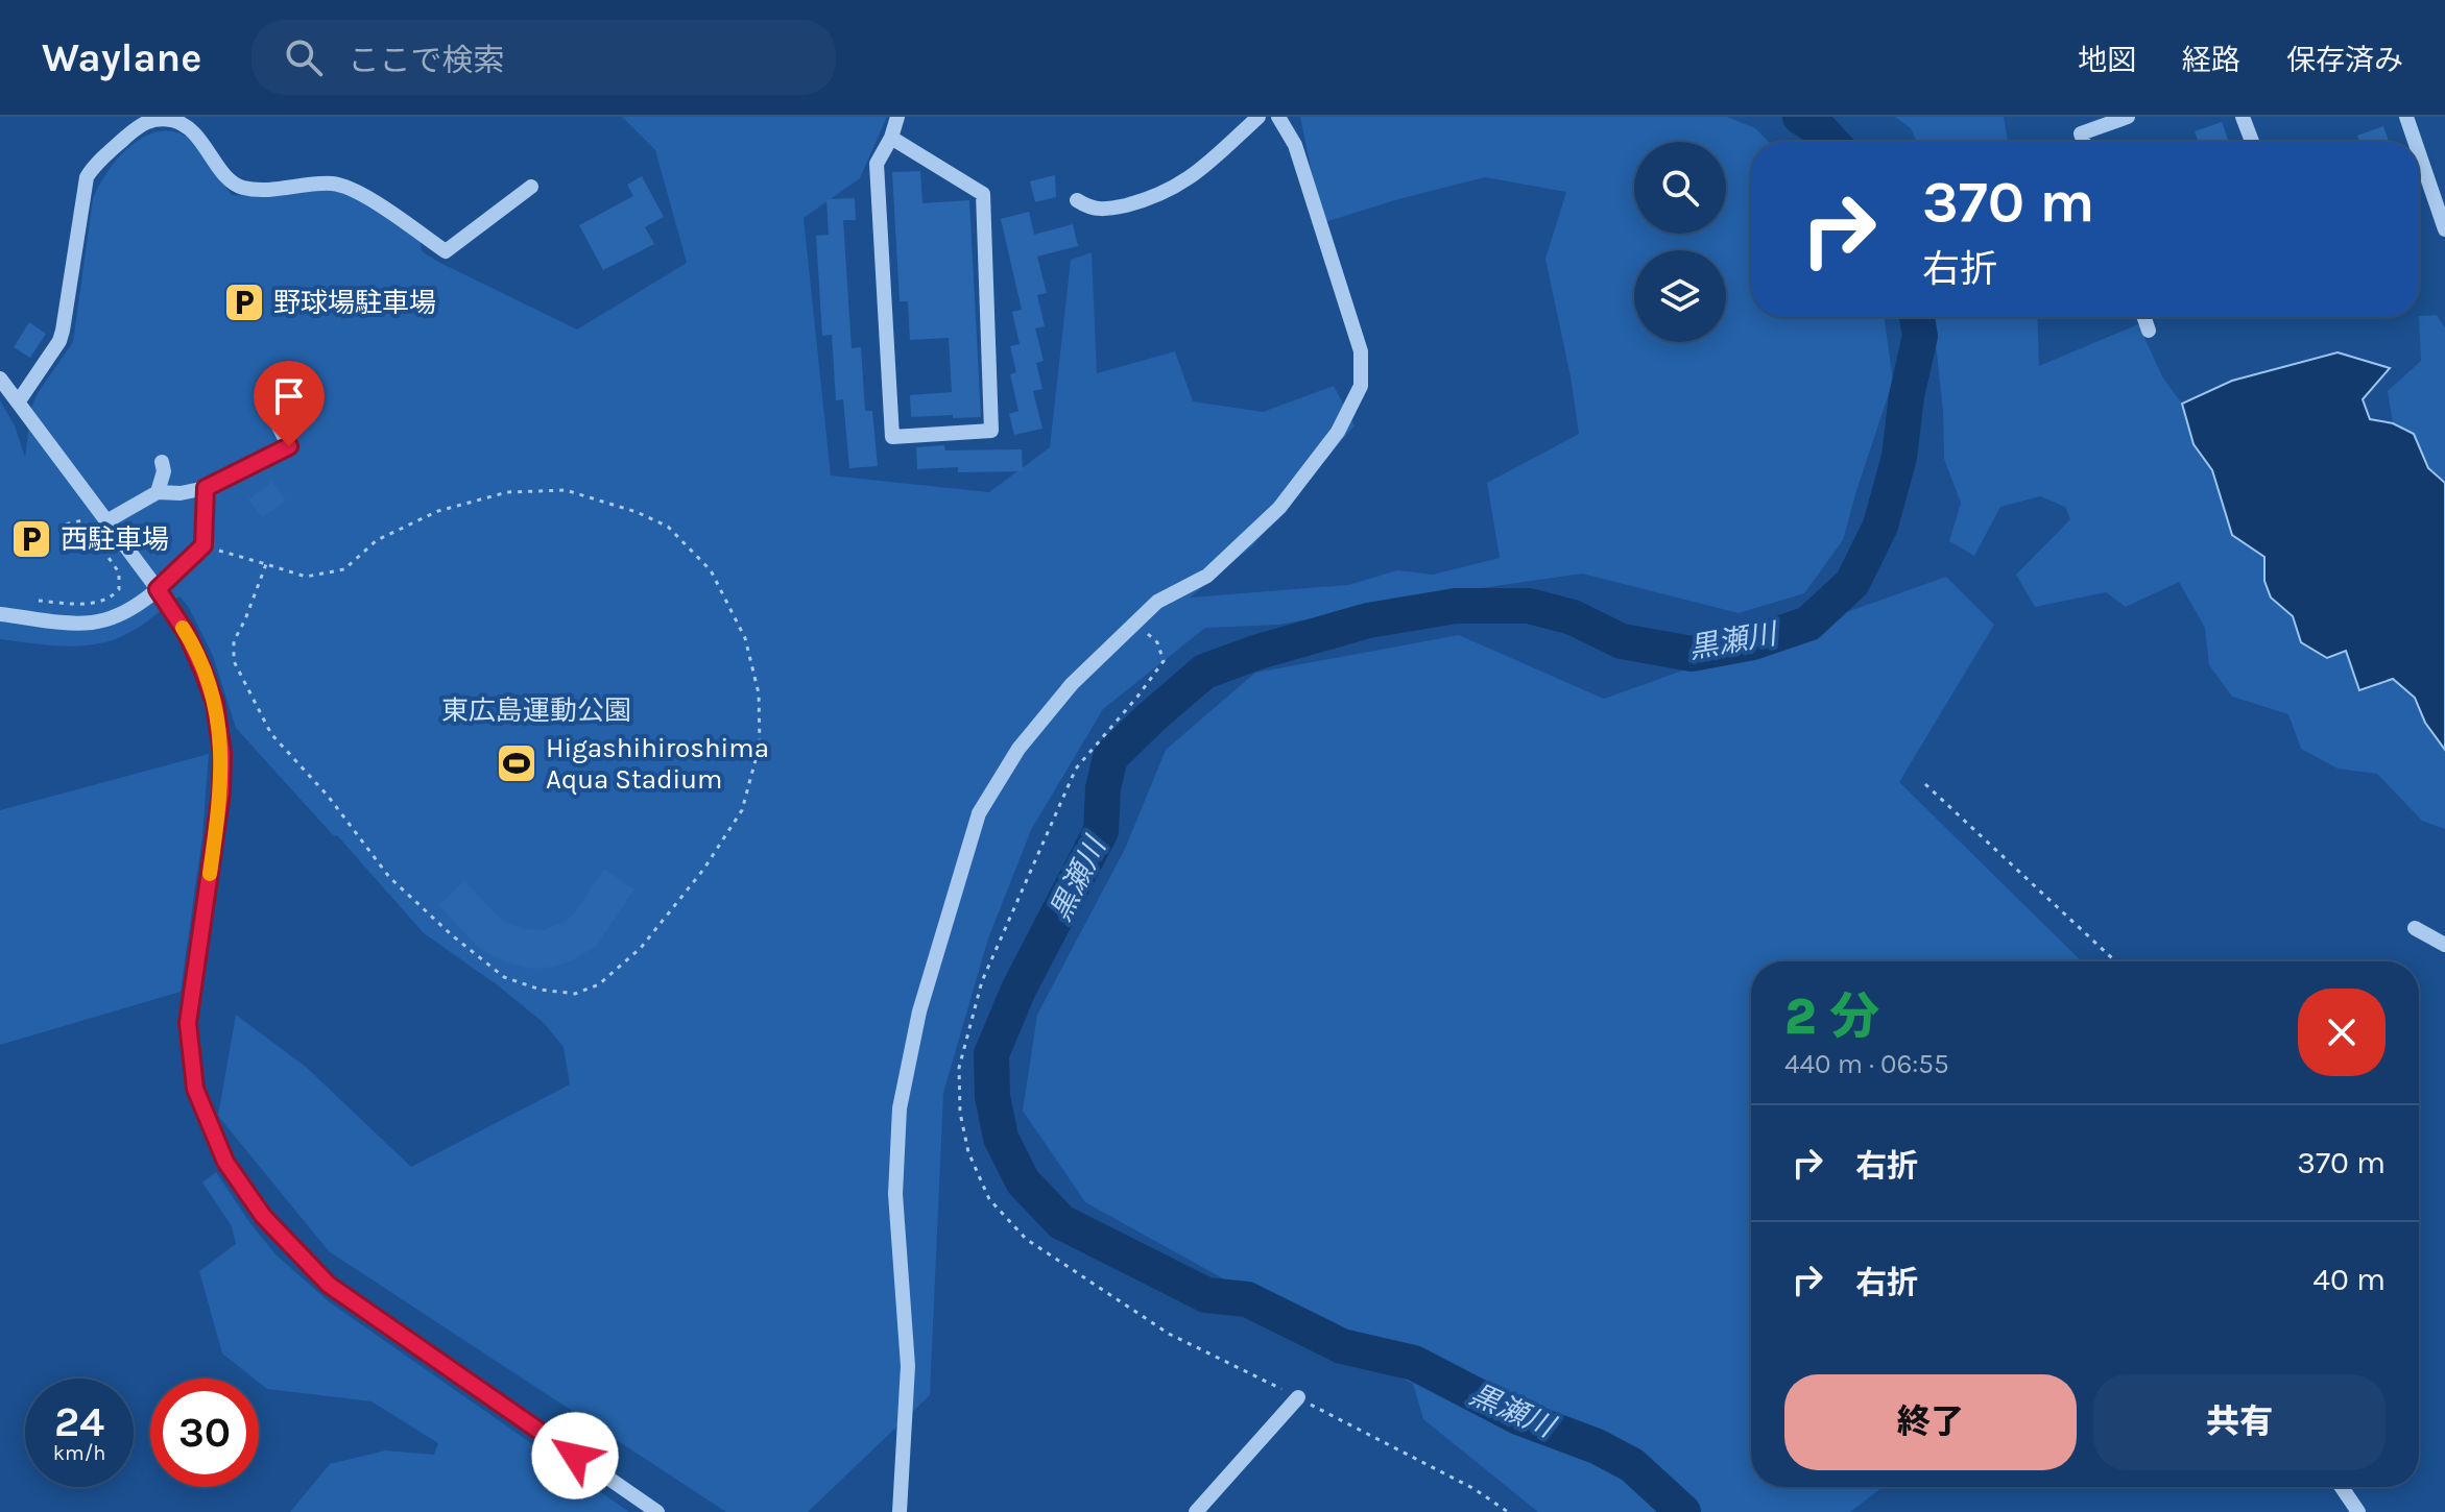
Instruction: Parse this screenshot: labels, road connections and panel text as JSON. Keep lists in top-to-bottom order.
{
  "water": ["黒瀬川"],
  "parks": ["東広島運動公園"],
  "places": {
    "parking": ["野球場駐車場", "西駐車場"],
    "sports": ["Higashihiroshima Aqua Stadium"]
  },
  "page": {
    "header": "Waylane",
    "search": "ここで検索",
    "nav": ["地図", "経路", "保存済み"],
    "turn": ["370 m", "右折"],
    "heading": ["2 分", "440 m · 06:55"],
    "list": [
      {
        "name": "右折",
        "value": "370 m"
      },
      {
        "name": "右折",
        "value": "40 m"
      }
    ],
    "buttons": ["終了", "共有"],
    "speed": "24 km/h",
    "limit": "30"
  }
}
